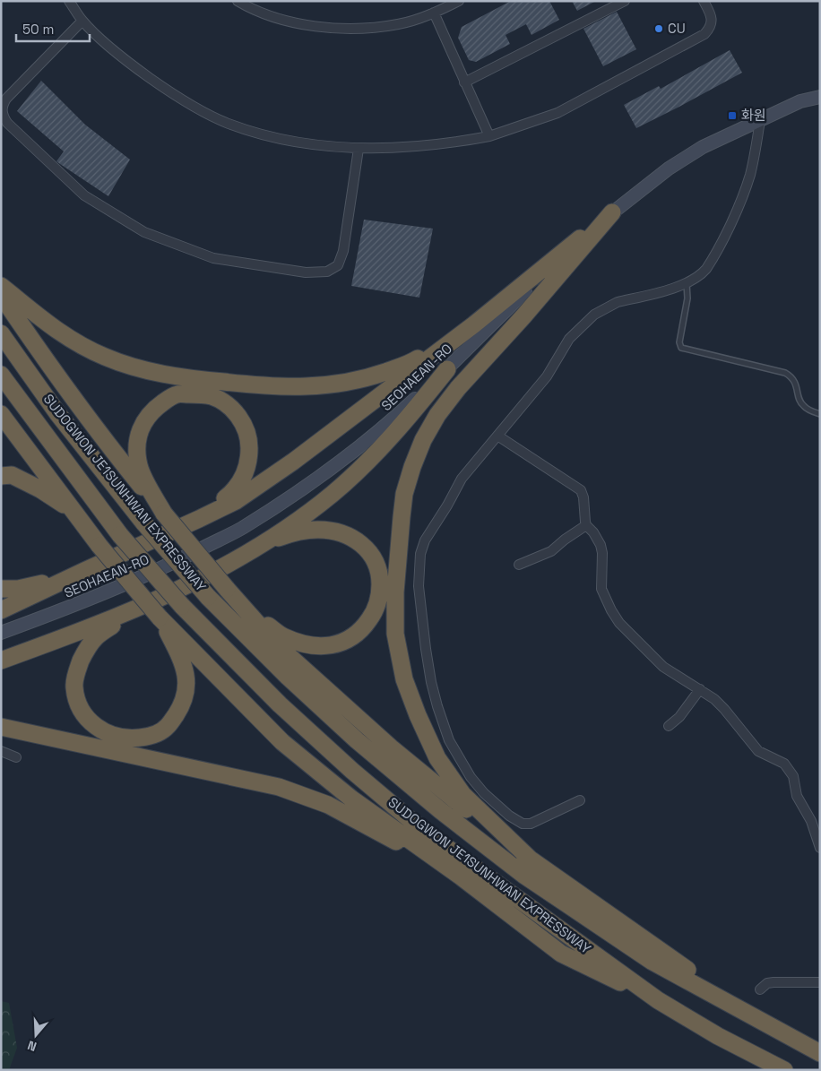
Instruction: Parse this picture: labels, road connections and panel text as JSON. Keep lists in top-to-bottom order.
{
  "streets": {
    "highway": ["SUDOGWON JE1SUNHWAN EXPRESSWAY"],
    "main road": ["SEOHAEAN-RO"]
  },
  "places": {
    "other": ["CU"],
    "transit": ["화원"]
  },
  "scale_bar": "50 m",
  "north": "bottom"
}
